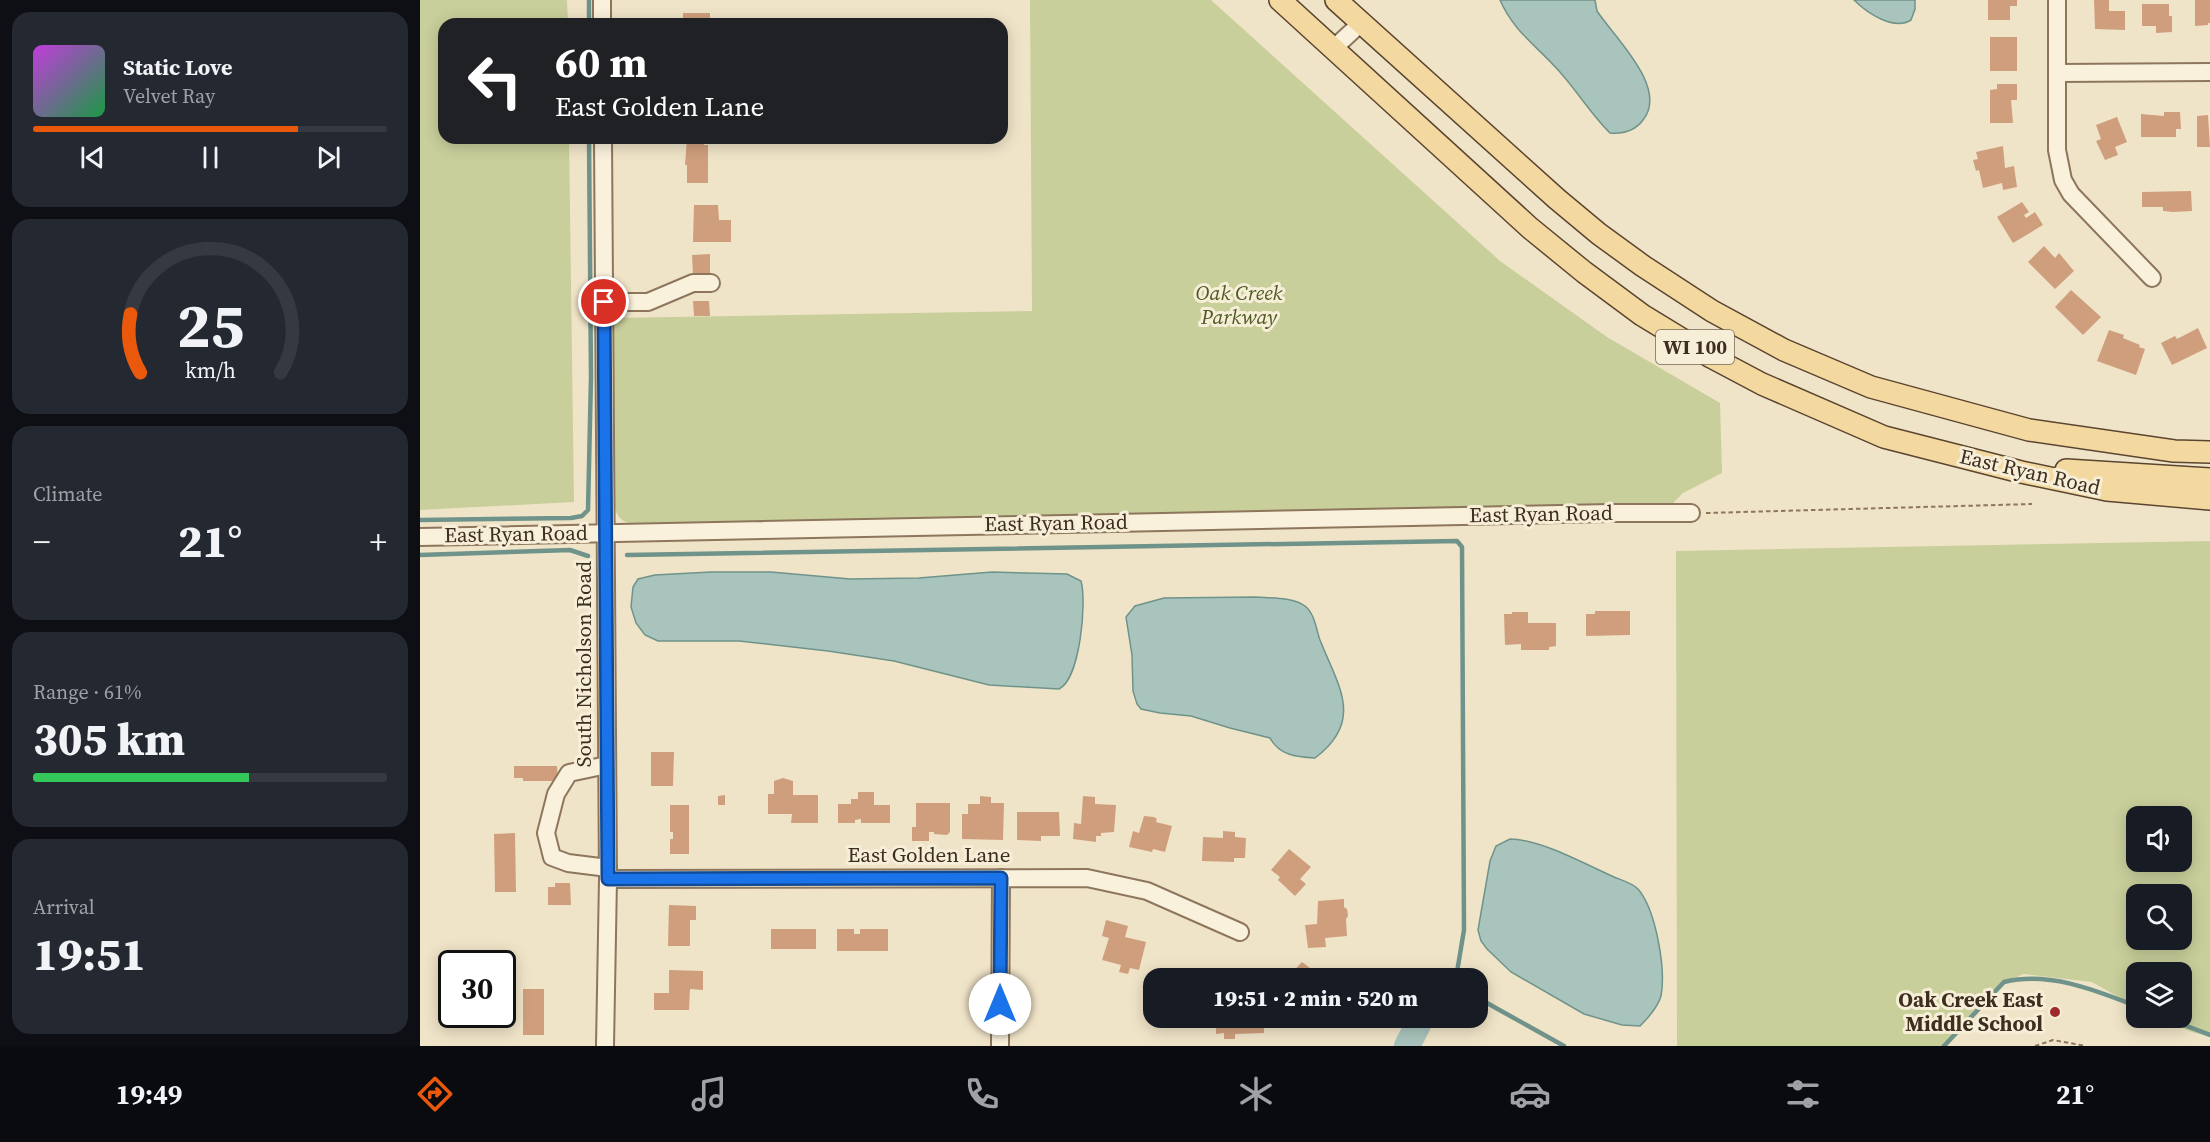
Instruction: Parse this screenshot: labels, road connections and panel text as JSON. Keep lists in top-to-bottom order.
{
  "streets": {
    "main road": ["WI 100", "East Ryan Road"],
    "street": ["South Nicholson Road", "East Golden Lane"]
  },
  "crossings": [
    ["East Ryan Road", "South Nicholson Road"],
    ["South Nicholson Road", "East Golden Lane"]
  ],
  "parks": ["Oak Creek Parkway"],
  "places": ["Oak Creek East Middle School"],
  "page": {
    "turn": ["60 m", "East Golden Lane"],
    "song": ["Static Love", "Velvet Ray"],
    "tile": [
      "Climate",
      ["Range · 61%", "305 km"],
      ["Arrival", "19:51"]
    ],
    "heat": ["−", "21°", "+"],
    "limit": "30",
    "trip": "19:51 · 2 min · 520 m",
    "tabs": ["19:49", "21°"],
    "gauge": ["25", "km/h"]
  }
}
